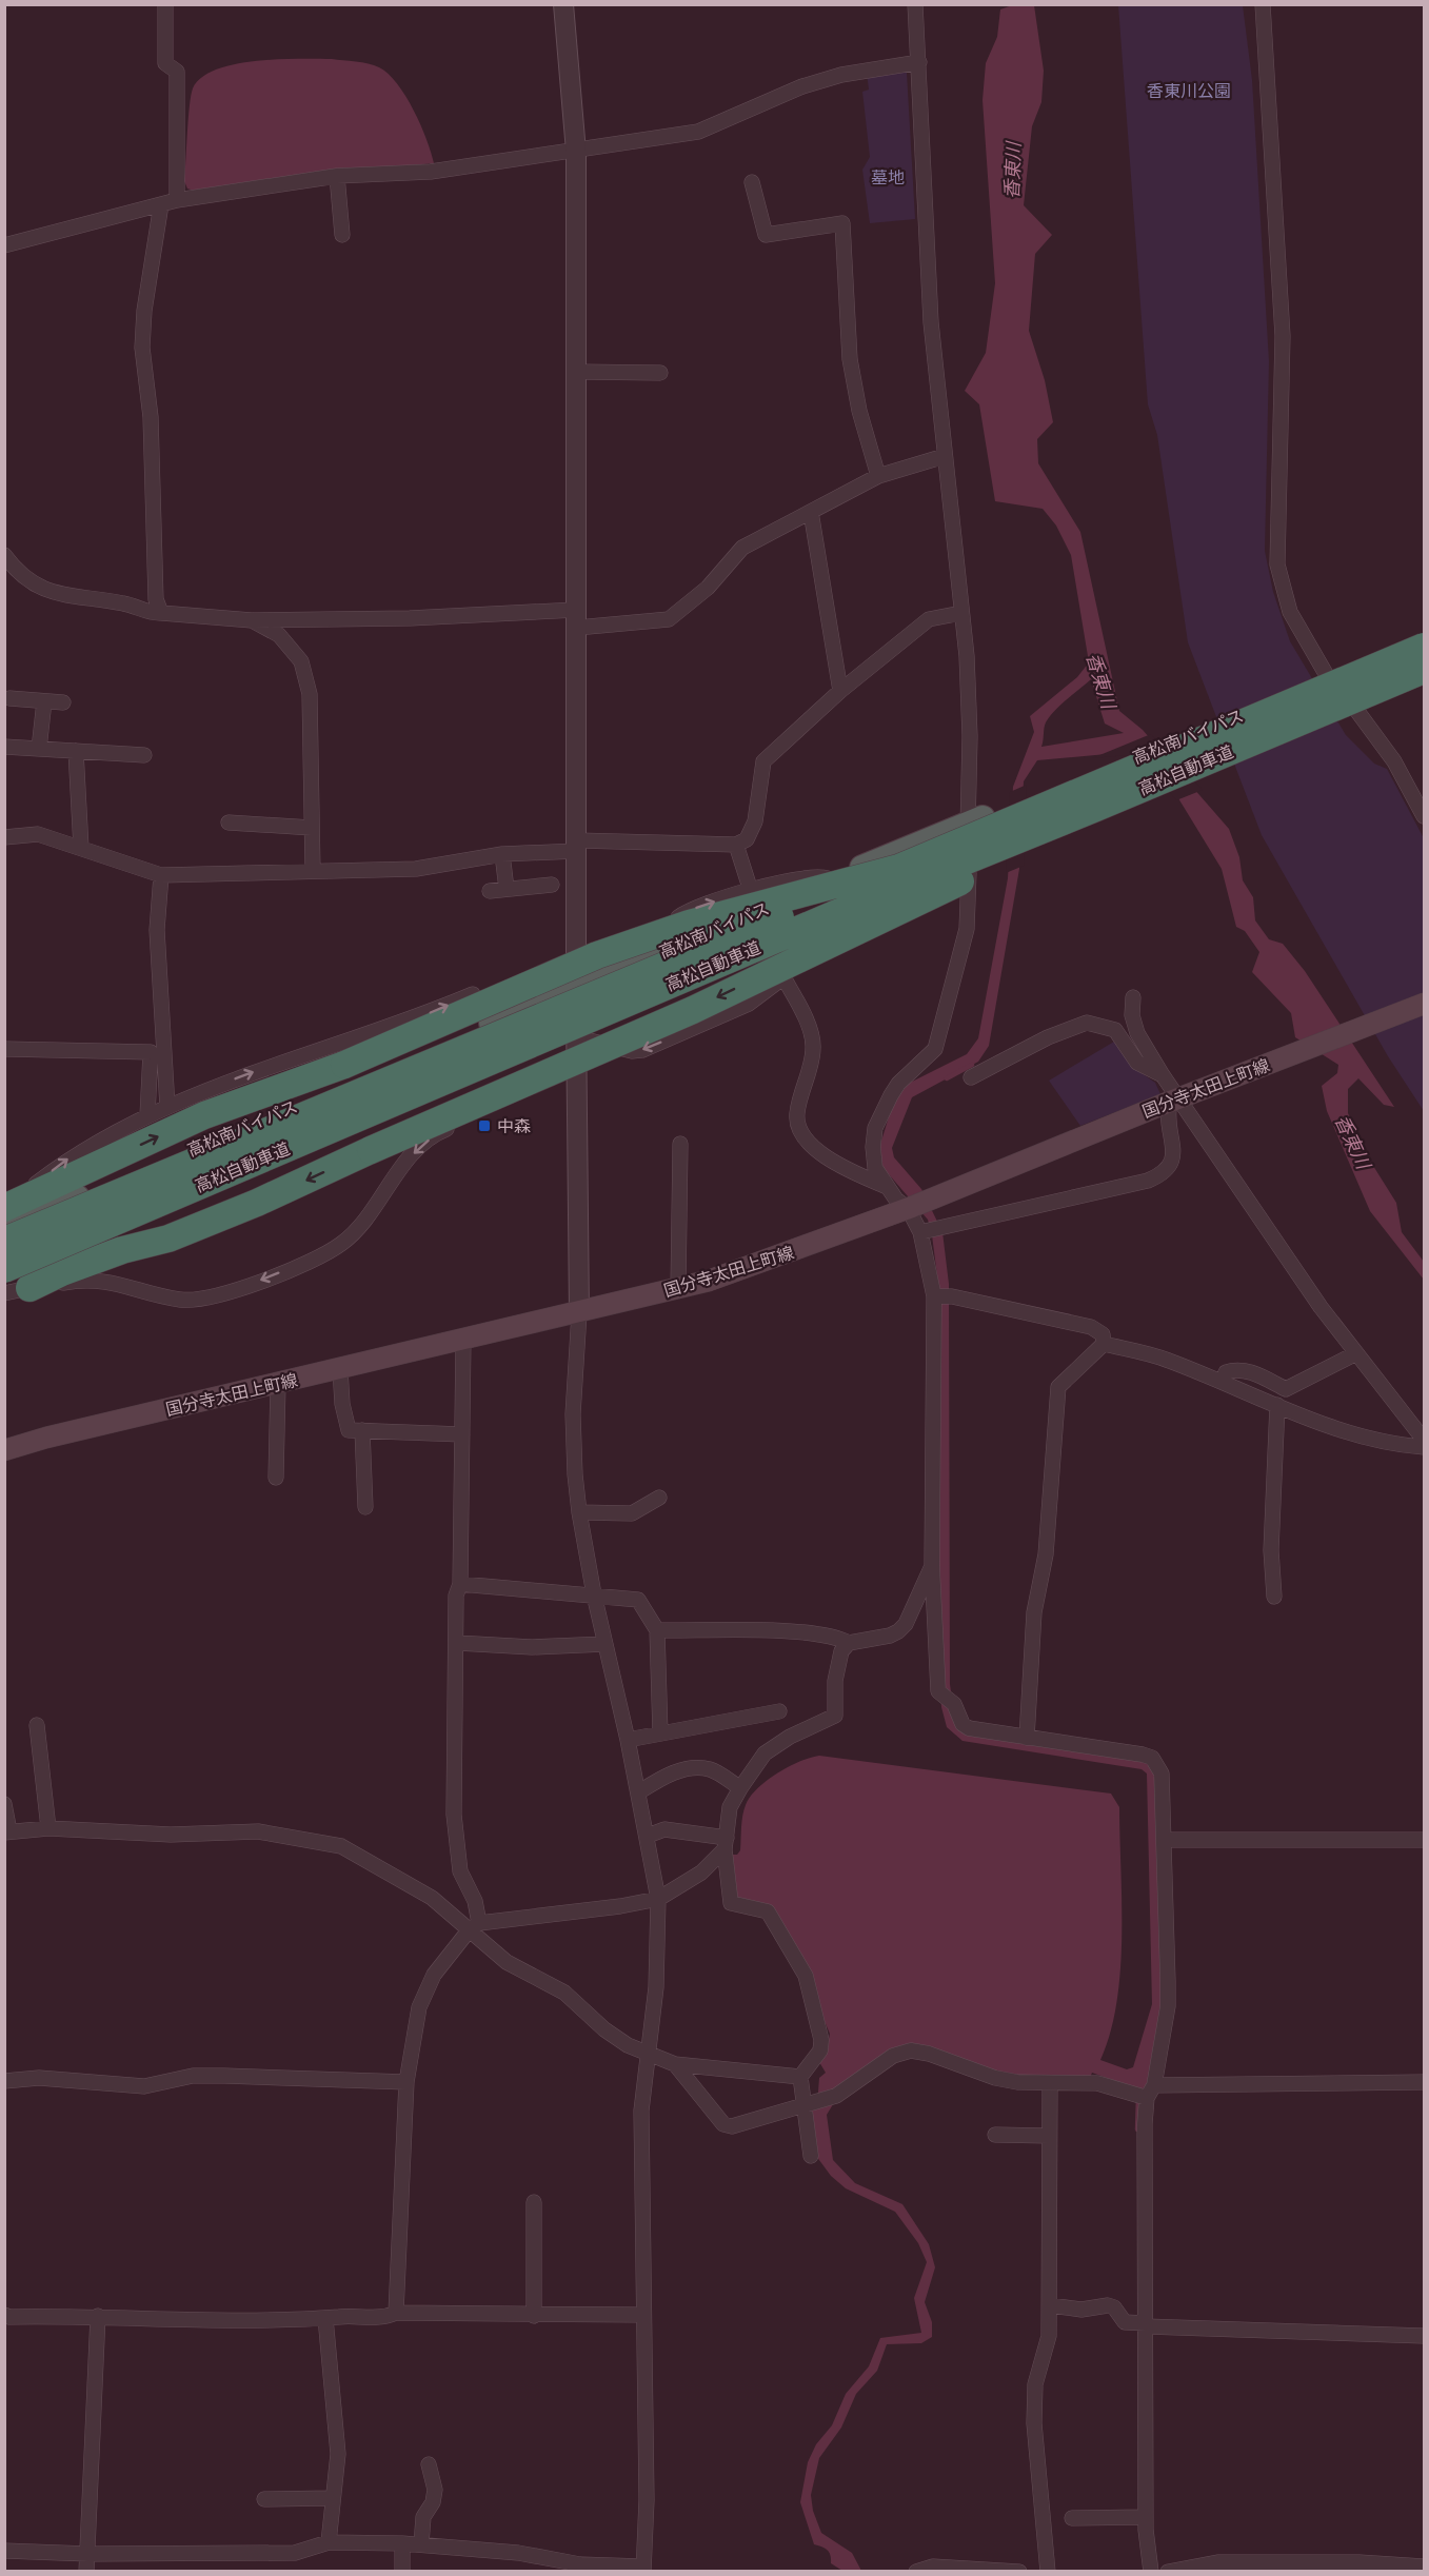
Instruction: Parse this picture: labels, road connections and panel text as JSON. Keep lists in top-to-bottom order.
{
  "streets": {
    "highway": ["高松南バイパス", "高松自動車道"],
    "main road": ["国分寺太田上町線"]
  },
  "water": ["香東川"],
  "parks": ["香東川公園", "墓地"],
  "places": {
    "transit": ["中森"]
  }
}
